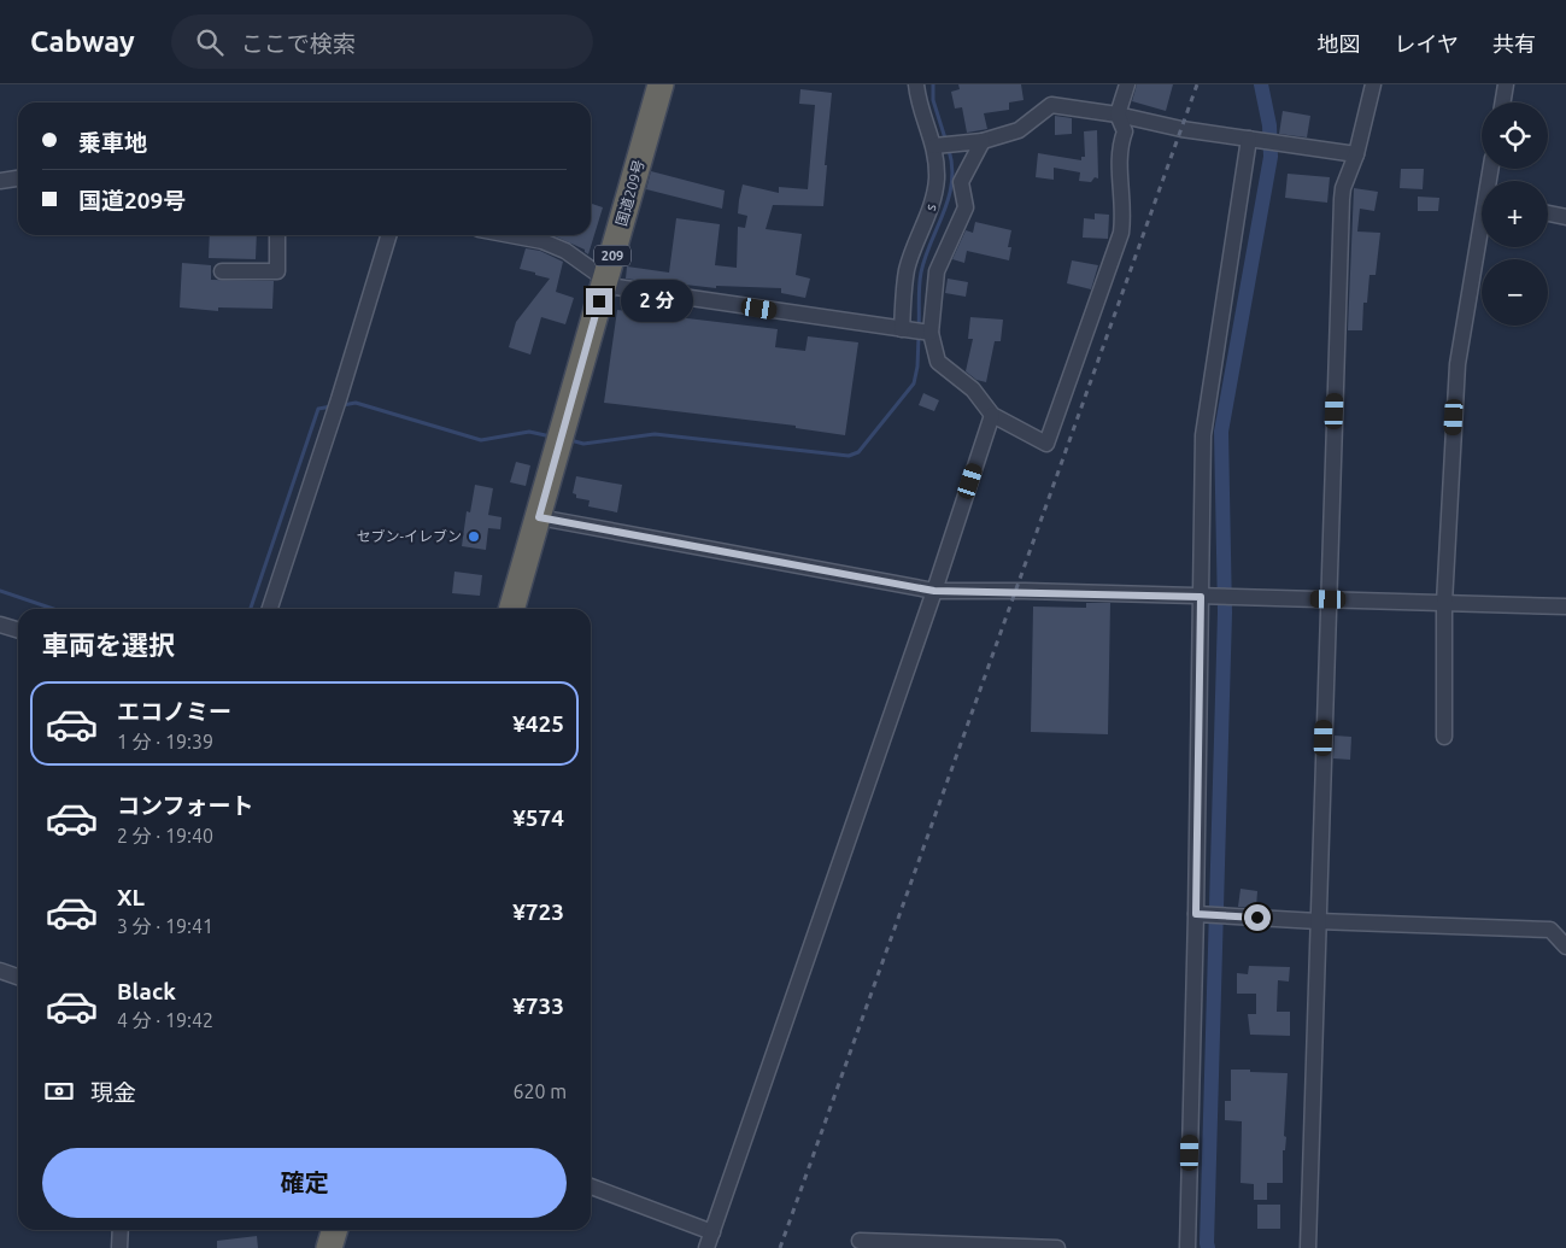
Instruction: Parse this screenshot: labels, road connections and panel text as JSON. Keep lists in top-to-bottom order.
{
  "streets": {
    "highway": ["国道209号", "209"],
    "street": ["s"]
  },
  "places": ["セブン-イレブン"],
  "page": {
    "header": "Cabway",
    "search": "ここで検索",
    "nav": ["地図", "レイヤ", "共有"],
    "map_buttons": ["+", "−"],
    "banner": ["乗車地", "国道209号"],
    "bubble": "2 分",
    "heading": "車両を選択",
    "list": [
      {
        "name": "エコノミー",
        "note": "1 分 · 19:39",
        "value": "¥425"
      },
      {
        "name": "コンフォート",
        "note": "2 分 · 19:40",
        "value": "¥574"
      },
      {
        "name": "XL",
        "note": "3 分 · 19:41",
        "value": "¥723"
      },
      {
        "name": "Black",
        "note": "4 分 · 19:42",
        "value": "¥733"
      }
    ],
    "pay": ["現金", "620 m"],
    "buttons": "確定"
  }
}
